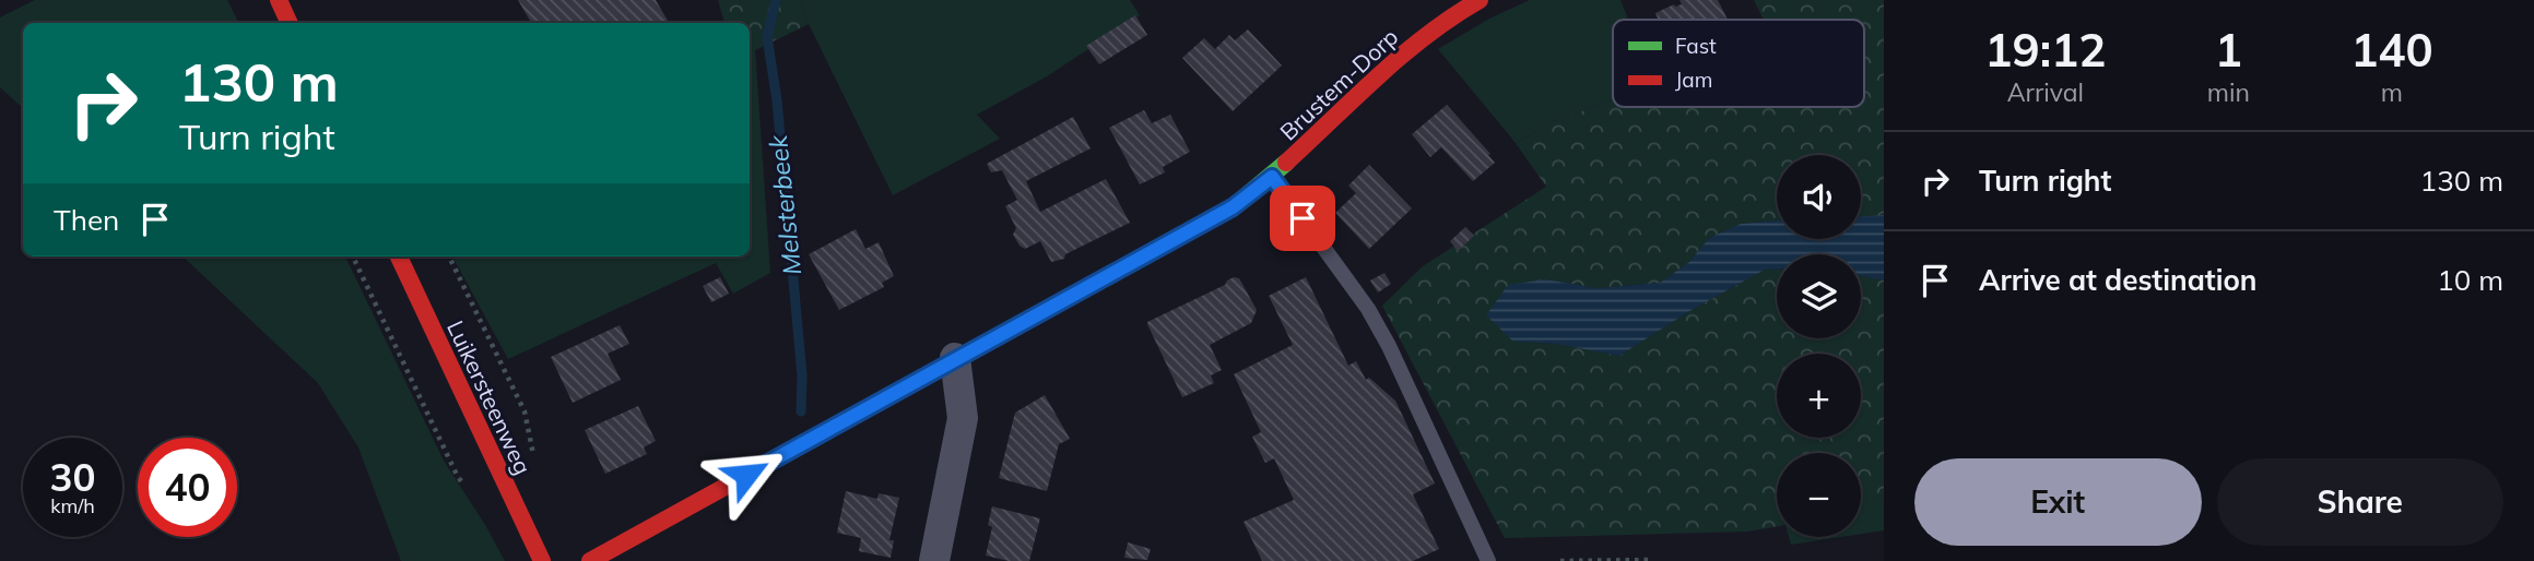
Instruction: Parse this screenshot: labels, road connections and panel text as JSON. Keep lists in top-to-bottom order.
{
  "streets": {
    "street": ["Brustem-Dorp", "Luikersteenweg"]
  },
  "water": ["Melsterbeek"],
  "legend": ["Fast", "Jam"],
  "page": {
    "eta": [
      "19:12",
      "Arrival",
      "1",
      "min",
      "140",
      "m"
    ],
    "turn": ["130 m", "Turn right"],
    "list": [
      {
        "name": "Turn right",
        "value": "130 m"
      },
      {
        "name": "Arrive at destination",
        "value": "10 m"
      }
    ],
    "map_buttons": ["+", "−"],
    "then": "Then",
    "speed": "30 km/h",
    "limit": "40",
    "buttons": ["Exit", "Share"]
  }
}
